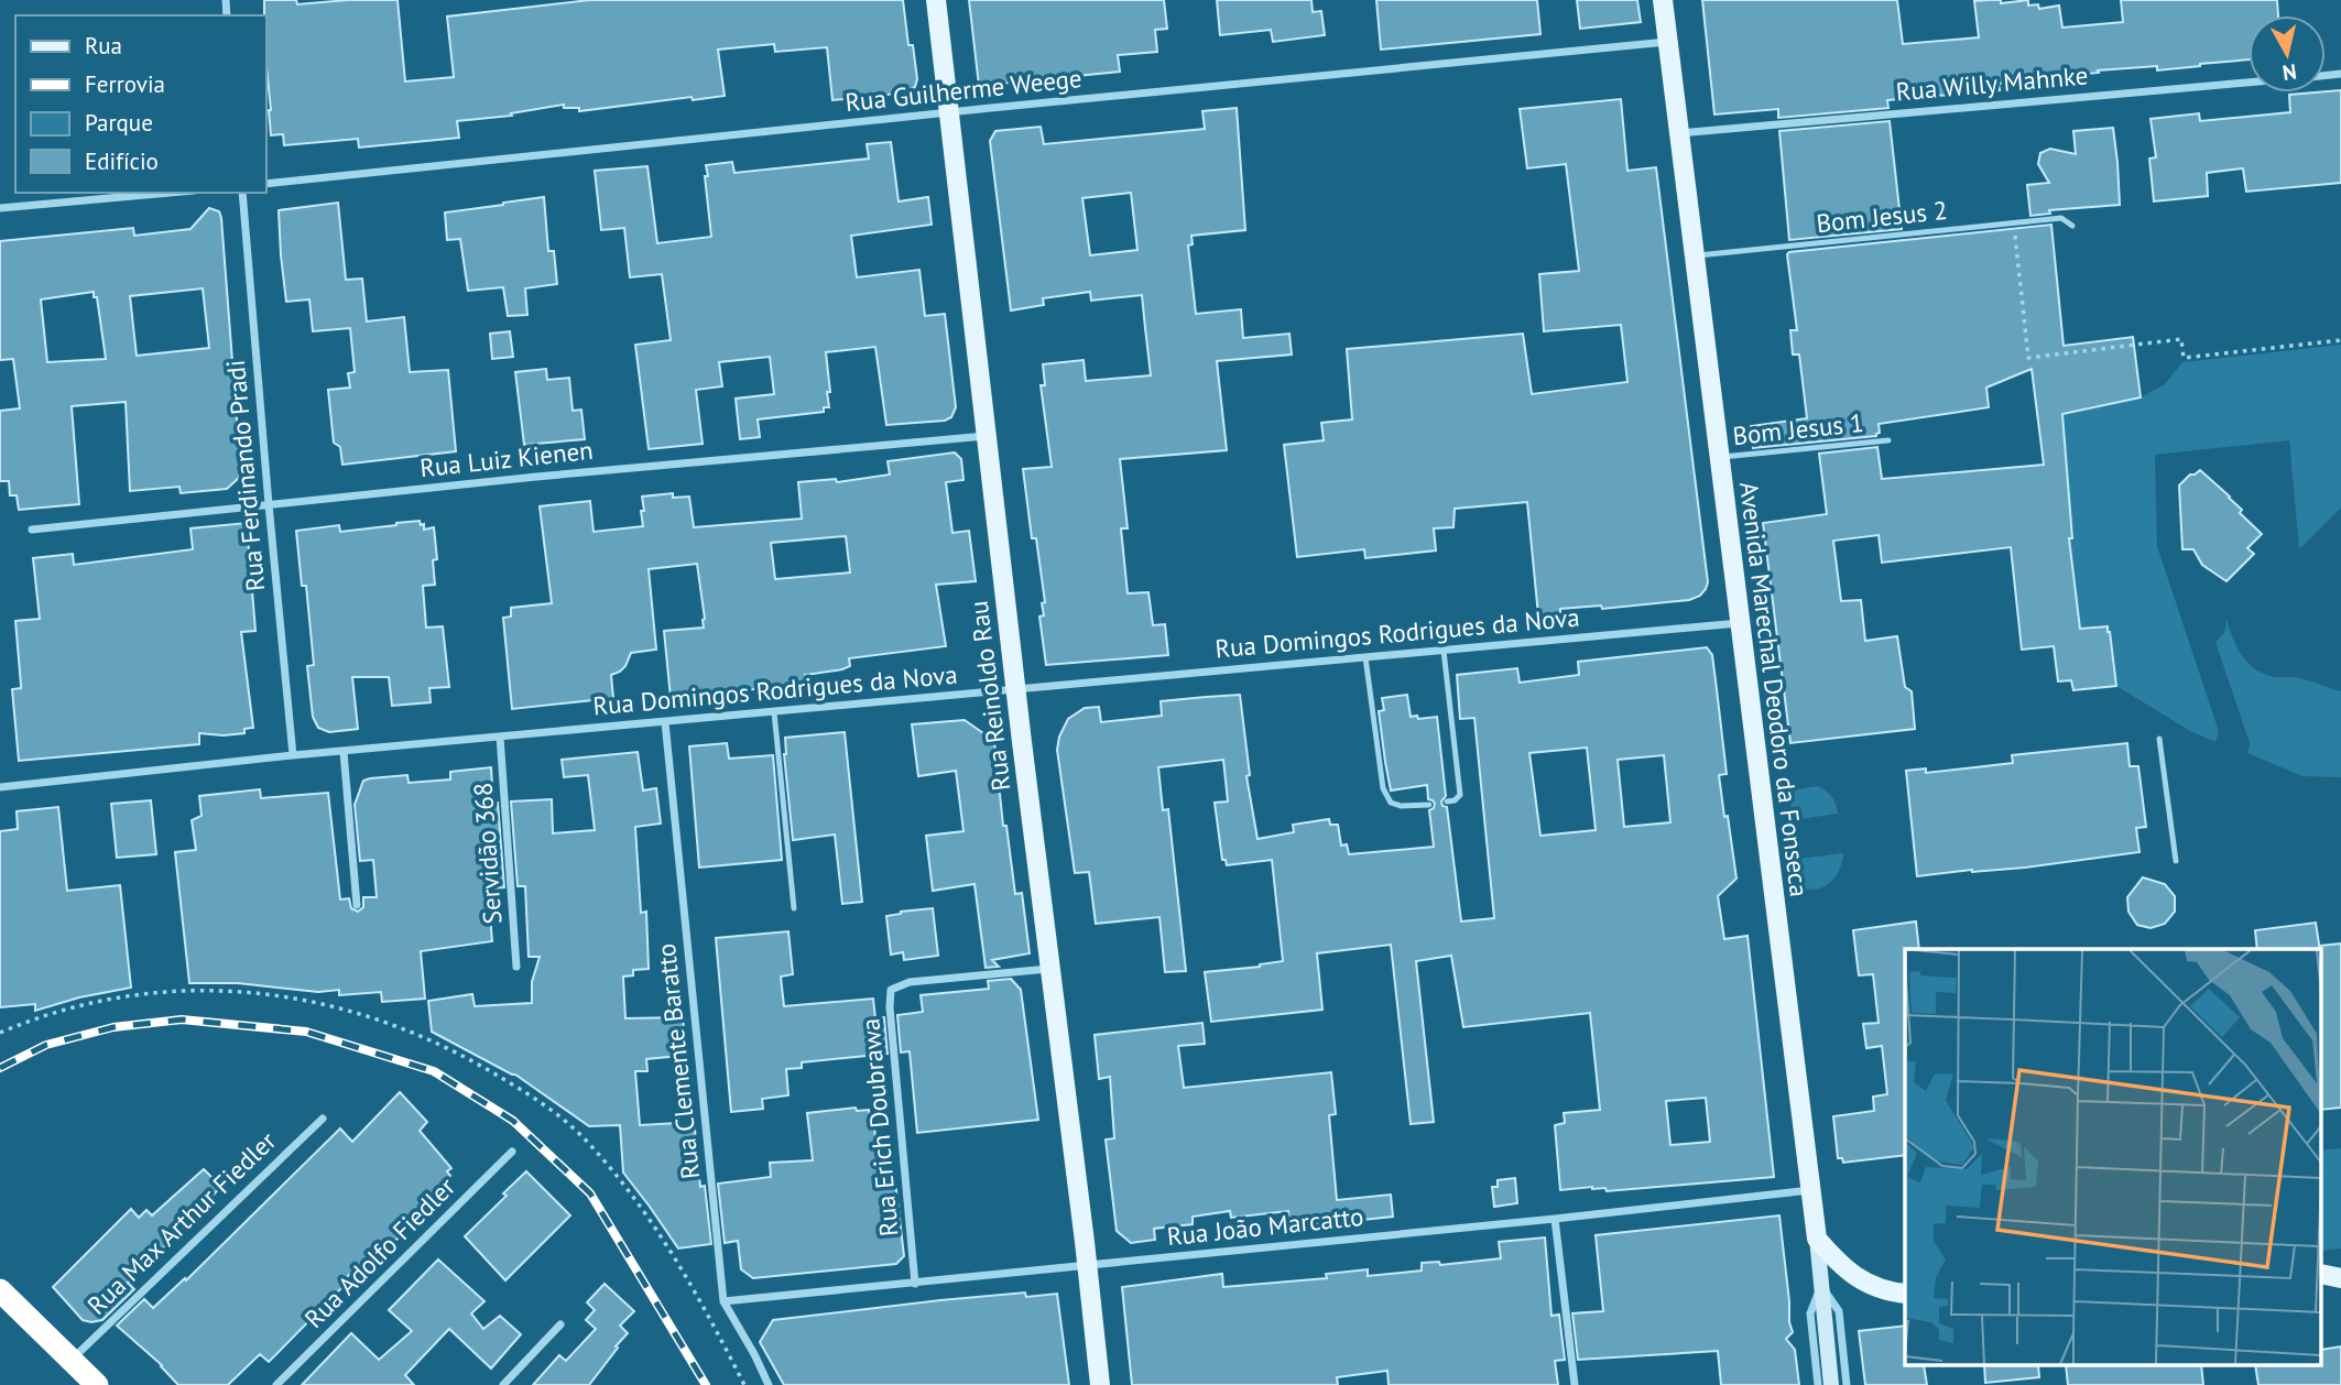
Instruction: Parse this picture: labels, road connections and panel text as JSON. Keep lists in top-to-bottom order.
{
  "streets": {
    "main road": ["Avenida Marechal Deodoro da Fonseca", "Rua Reinoldo Rau"],
    "street": [
      "Rua Willy Mahnke",
      "Rua Guilherme Weege",
      "Rua Luiz Kienen",
      "Rua Ferdinando Pradi",
      "Rua Domingos Rodrigues da Nova",
      "Servidão 368",
      "Rua Clemente Baratto",
      "Rua Erich Doubrawa",
      "Rua Max Arthur Fiedler",
      "Rua João Marcatto",
      "Rua Adolfo Fiedler"
    ],
    "lane": ["Bom Jesus 2", "Bom Jesus 1"]
  },
  "crossings": [
    ["Rua Willy Mahnke", "Avenida Marechal Deodoro da Fonseca"],
    ["Rua Guilherme Weege", "Avenida Marechal Deodoro da Fonseca"],
    ["Rua Guilherme Weege", "Rua Reinoldo Rau"],
    ["Bom Jesus 2", "Avenida Marechal Deodoro da Fonseca"],
    ["Bom Jesus 1", "Avenida Marechal Deodoro da Fonseca"],
    ["Rua Luiz Kienen", "Rua Ferdinando Pradi"],
    ["Rua Luiz Kienen", "Rua Reinoldo Rau"],
    ["Rua Ferdinando Pradi", "Rua Domingos Rodrigues da Nova"],
    ["Rua Domingos Rodrigues da Nova", "Avenida Marechal Deodoro da Fonseca"],
    ["Rua Domingos Rodrigues da Nova", "Rua Reinoldo Rau"],
    ["Rua Domingos Rodrigues da Nova", "Servidão 368"],
    ["Rua Domingos Rodrigues da Nova", "Rua Clemente Baratto"],
    ["Avenida Marechal Deodoro da Fonseca", "Rua João Marcatto"],
    ["Rua Reinoldo Rau", "Rua Erich Doubrawa"],
    ["Rua Reinoldo Rau", "Rua João Marcatto"],
    ["Rua Clemente Baratto", "Rua João Marcatto"],
    ["Rua Erich Doubrawa", "Rua João Marcatto"]
  ],
  "legend": [
    "Rua",
    "Ferrovia",
    "Parque",
    "Edifício"
  ],
  "north": "bottom"
}
